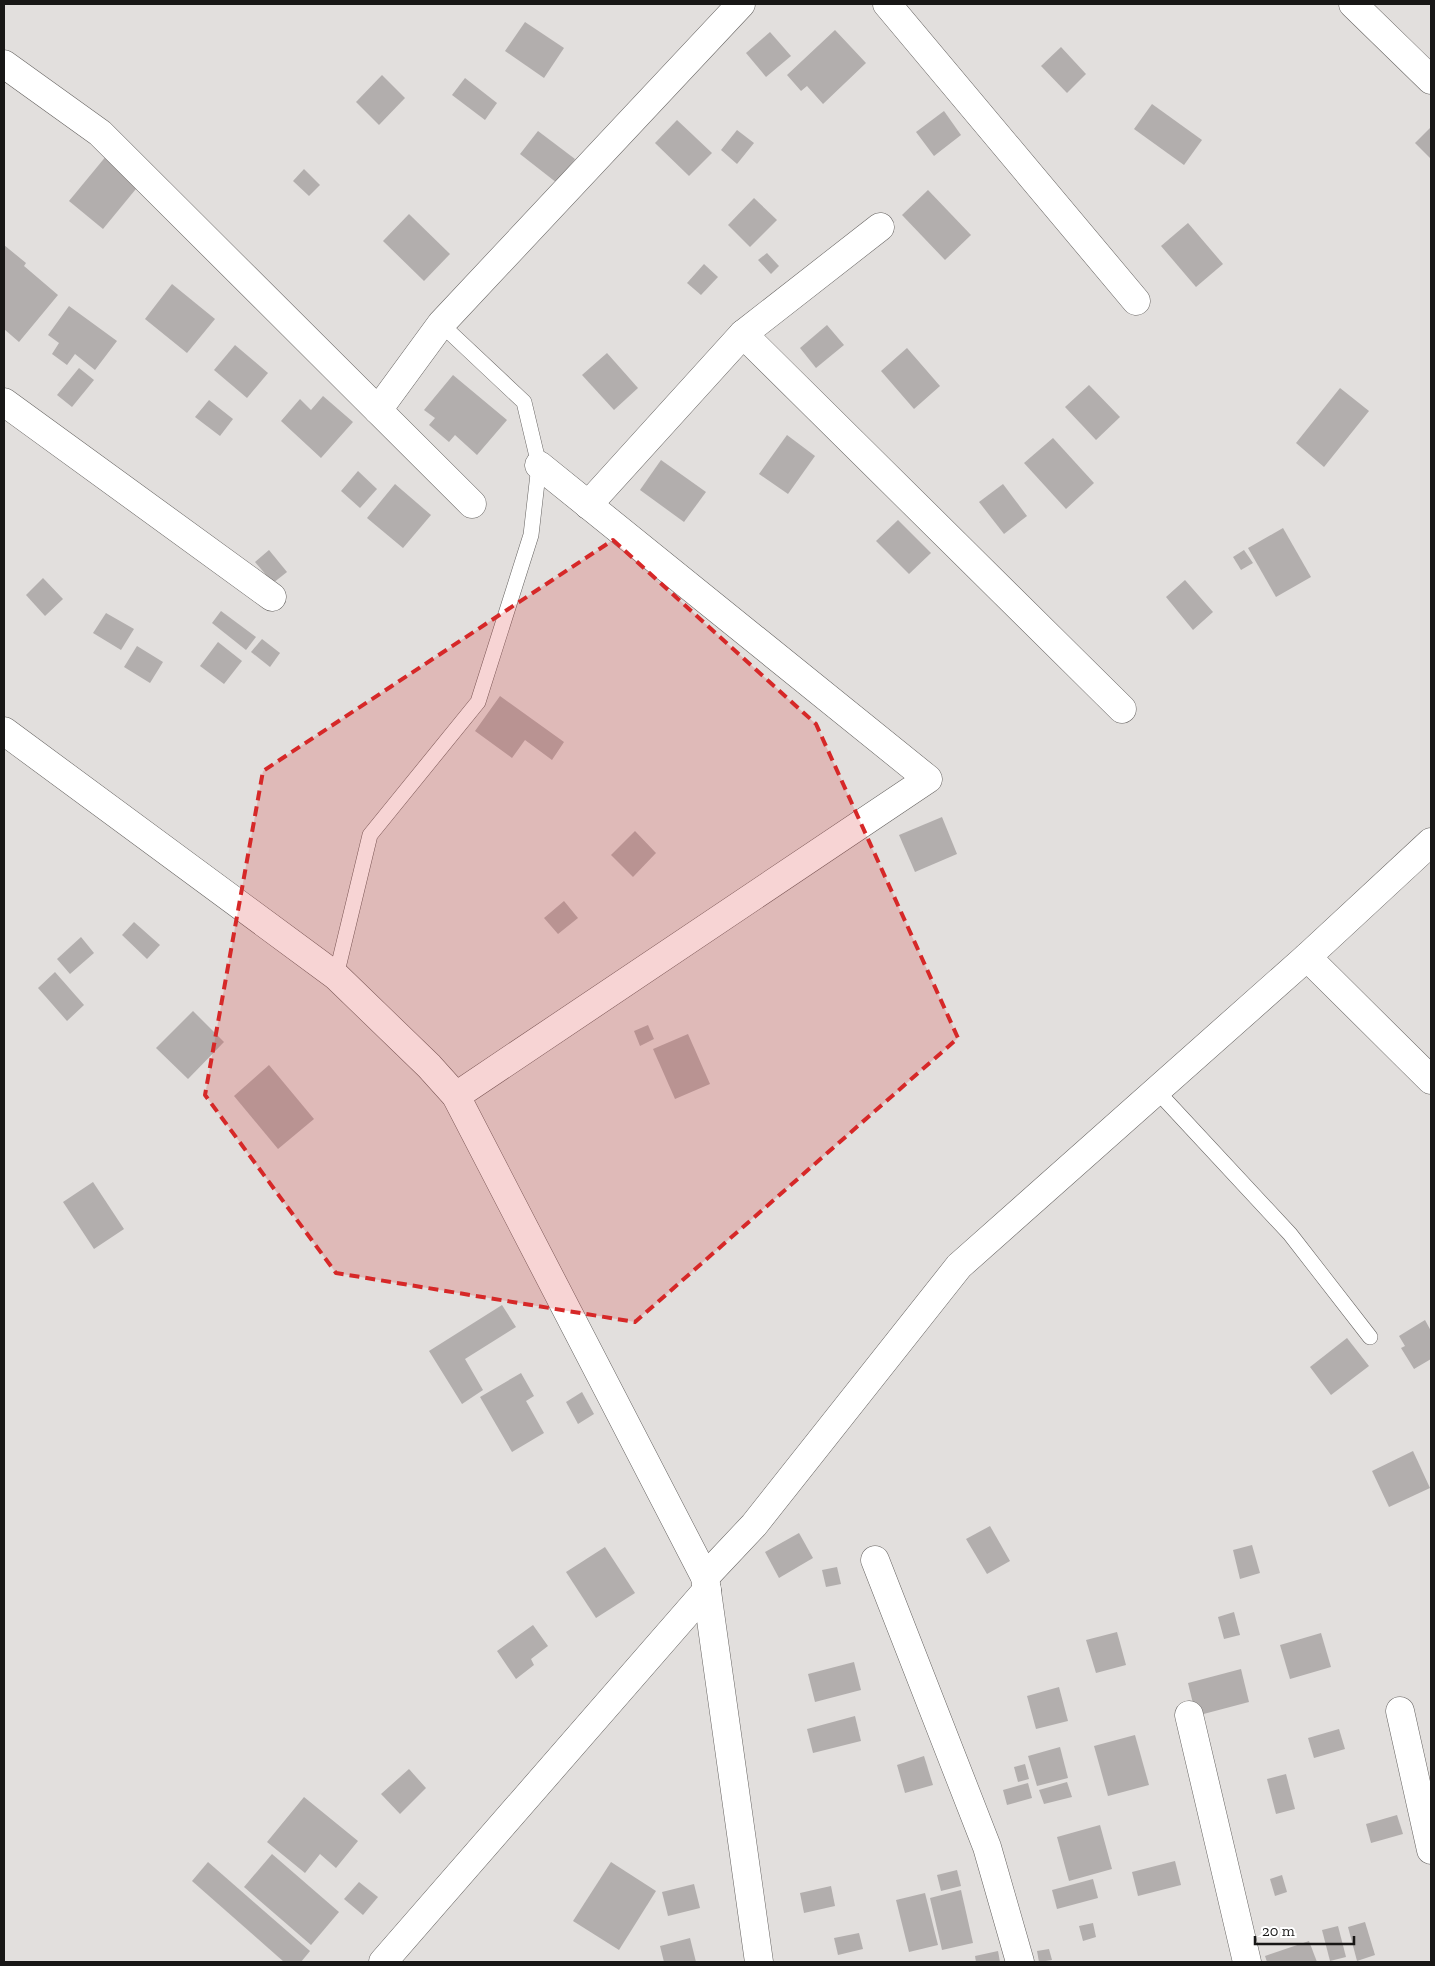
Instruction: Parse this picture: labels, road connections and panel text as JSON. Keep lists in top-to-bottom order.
{
  "scale_bar": "20 m"
}
